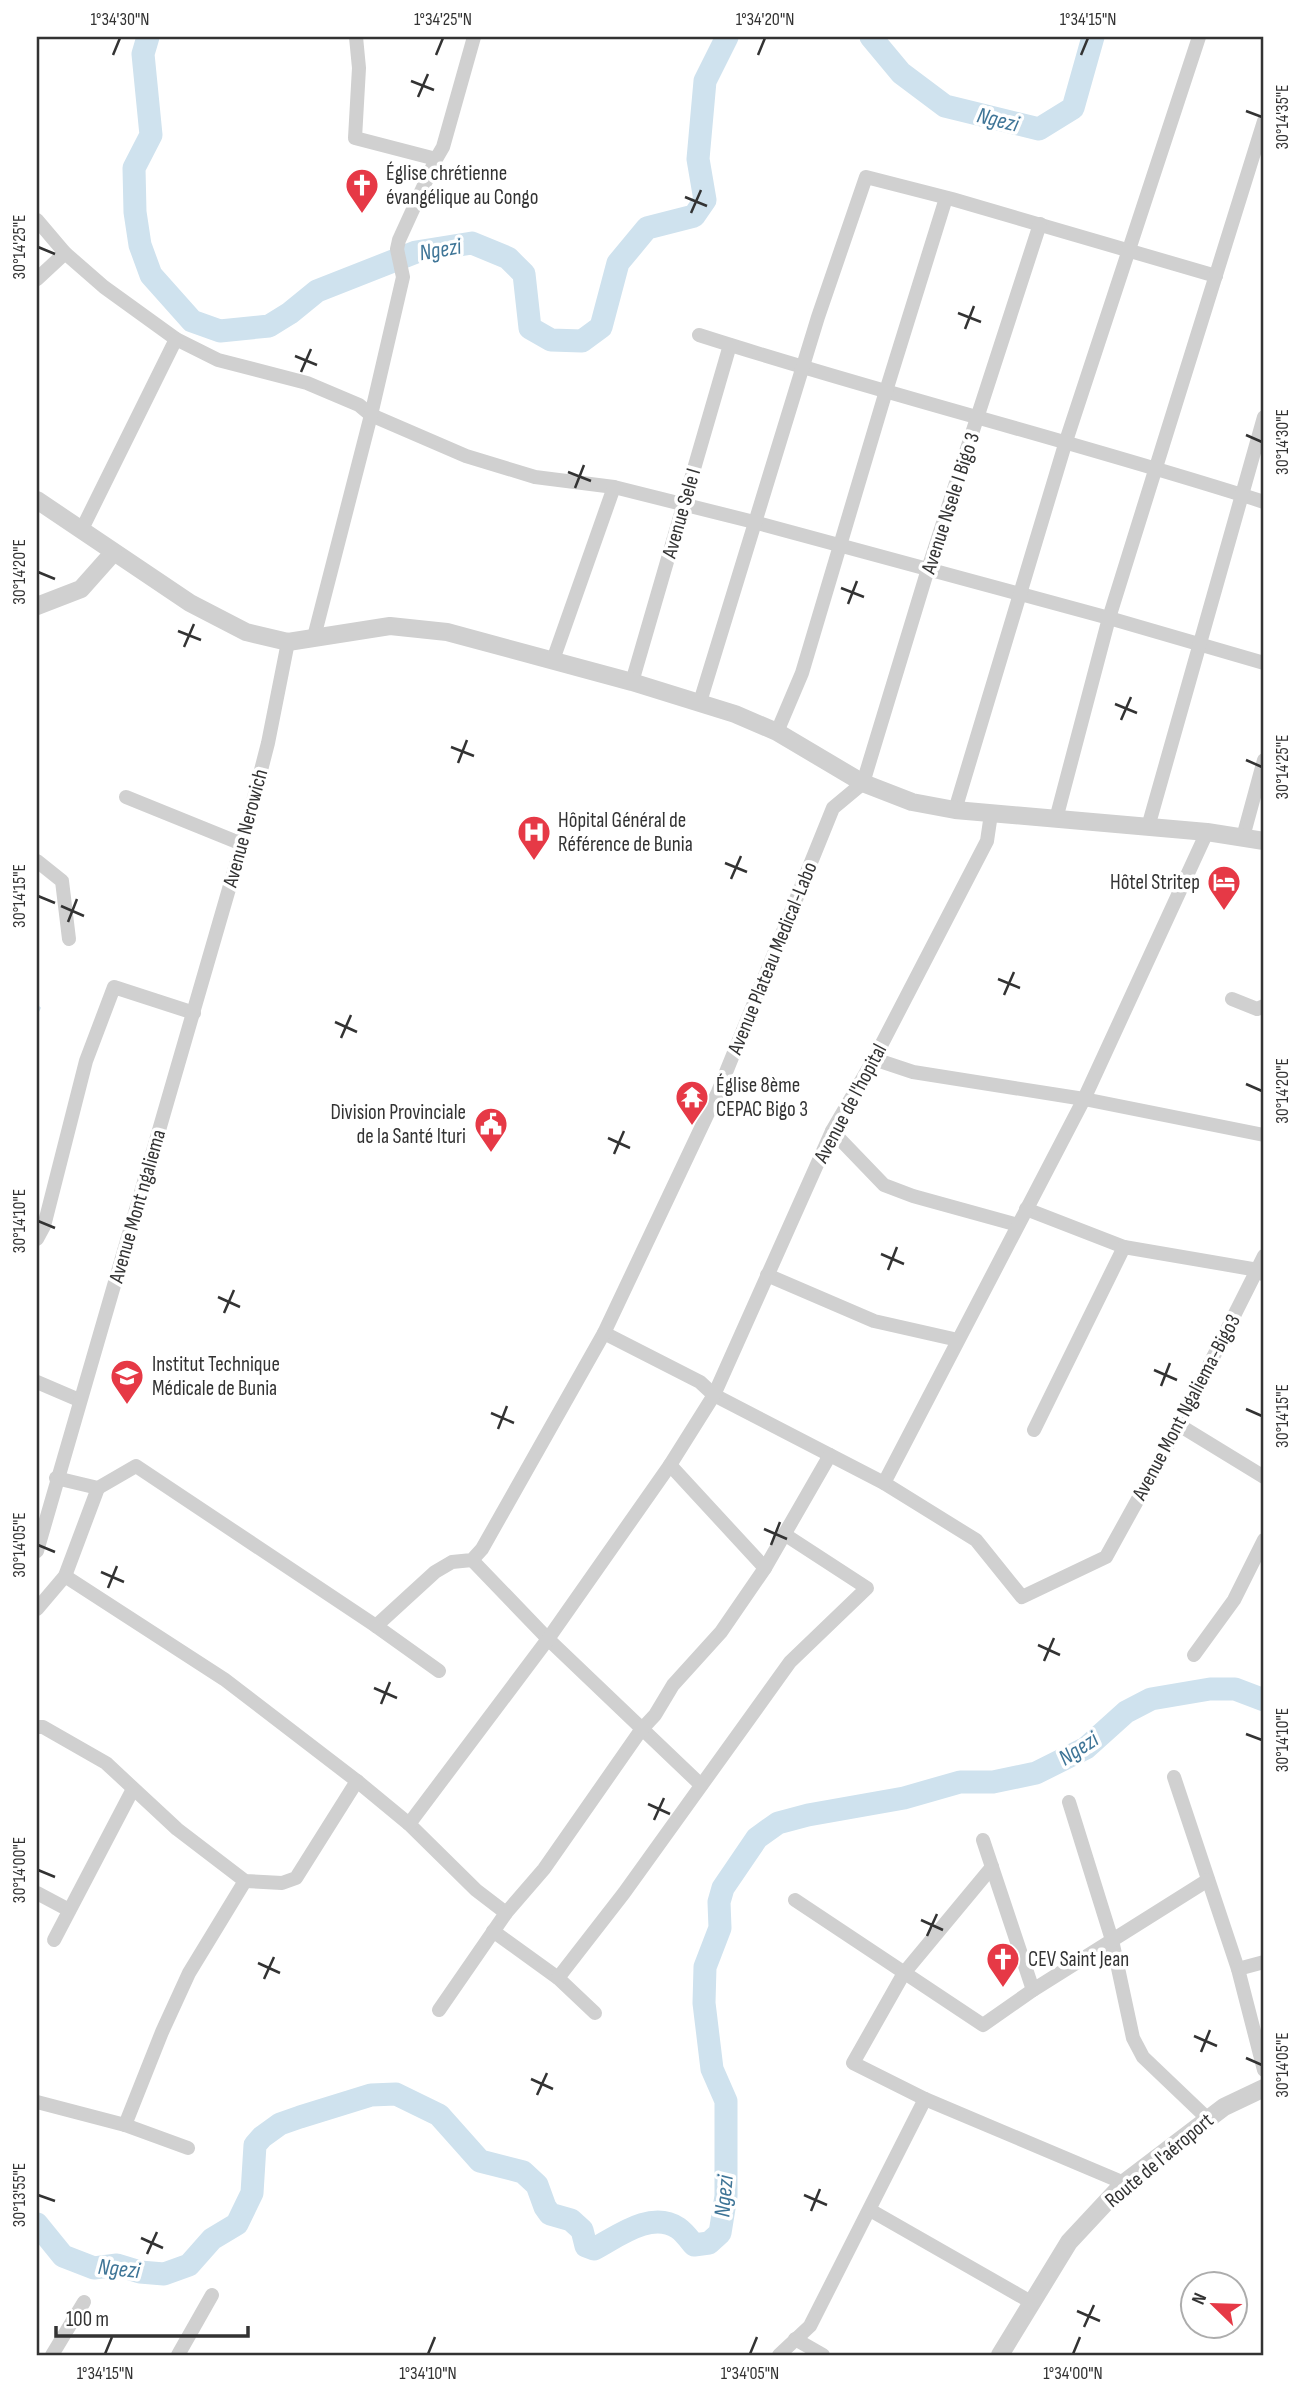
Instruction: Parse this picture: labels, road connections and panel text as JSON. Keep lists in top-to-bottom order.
{
  "streets": {
    "street": [
      "Avenue Nsele I Bigo 3",
      "Avenue Sele I",
      "Avenue Nerowich",
      "Avenue Plateau Medical-Labo",
      "Avenue de l'hopital",
      "Avenue Mont ngaliema",
      "Avenue Mont Ngaliema-Bigo3",
      "Route de l'aéroport"
    ]
  },
  "crossings": [
    ["Avenue Nsele I Bigo 3", "Avenue Plateau Medical-Labo"],
    ["Avenue Nerowich", "Avenue Mont ngaliema"]
  ],
  "water": ["Ngezi"],
  "places": {
    "church": ["Église chrétienne évangélique au Congo", "CEV Saint Jean"],
    "hospital": ["Hôpital Général de Référence de Bunia"],
    "hotel": ["Hôtel Stritep"],
    "temple": ["Église 8ème CEPAC Bigo 3"],
    "public building": ["Division Provinciale de la Santé Ituri"],
    "school or university": ["Institut Technique Médicale de Bunia"]
  },
  "scale_bar": "100 m",
  "north": "top left",
  "coordinates": [
    "1°34'30\"N",
    "1°34'25\"N",
    "1°34'20\"N",
    "1°34'15\"N",
    "30°14'35\"E",
    "30°14'25\"E",
    "30°14'30\"E",
    "30°14'20\"E",
    "30°14'15\"E",
    "30°14'10\"E",
    "30°14'05\"E",
    "30°14'00\"E",
    "30°13'55\"E",
    "1°34'10\"N",
    "1°34'05\"N",
    "1°34'00\"N"
  ]
}
